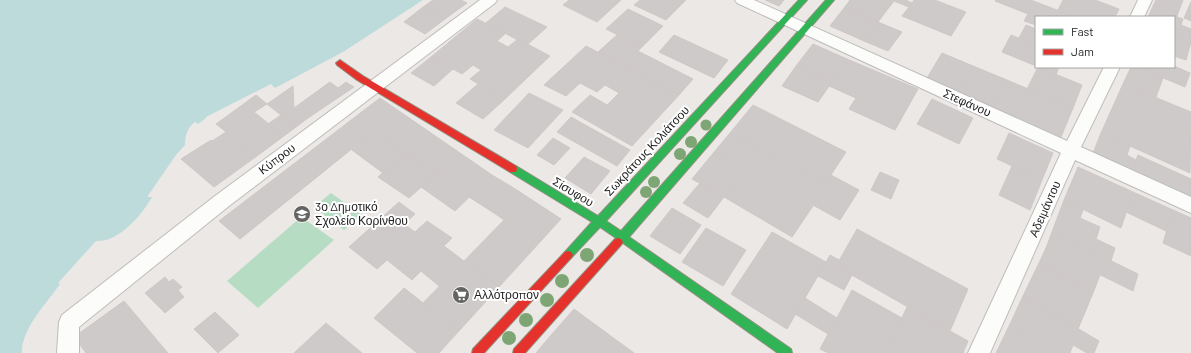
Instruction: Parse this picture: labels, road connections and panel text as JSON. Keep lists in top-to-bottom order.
{
  "streets": {
    "street": [
      "Στεφάνου",
      "Σωκράτους Κολιάτσου",
      "Κύπρου",
      "Σίσυφου",
      "Αδειμάντου"
    ]
  },
  "crossings": [
    ["Στεφάνου", "Σωκράτους Κολιάτσου"],
    ["Στεφάνου", "Αδειμάντου"],
    ["Σωκράτους Κολιάτσου", "Σίσυφου"],
    ["Κύπρου", "Σίσυφου"]
  ],
  "places": {
    "school or university": ["3ο Δημοτικό Σχολείο Κορίνθου"],
    "supermarket": ["Αλλότροπον"]
  },
  "legend": ["Fast", "Jam"]
}
